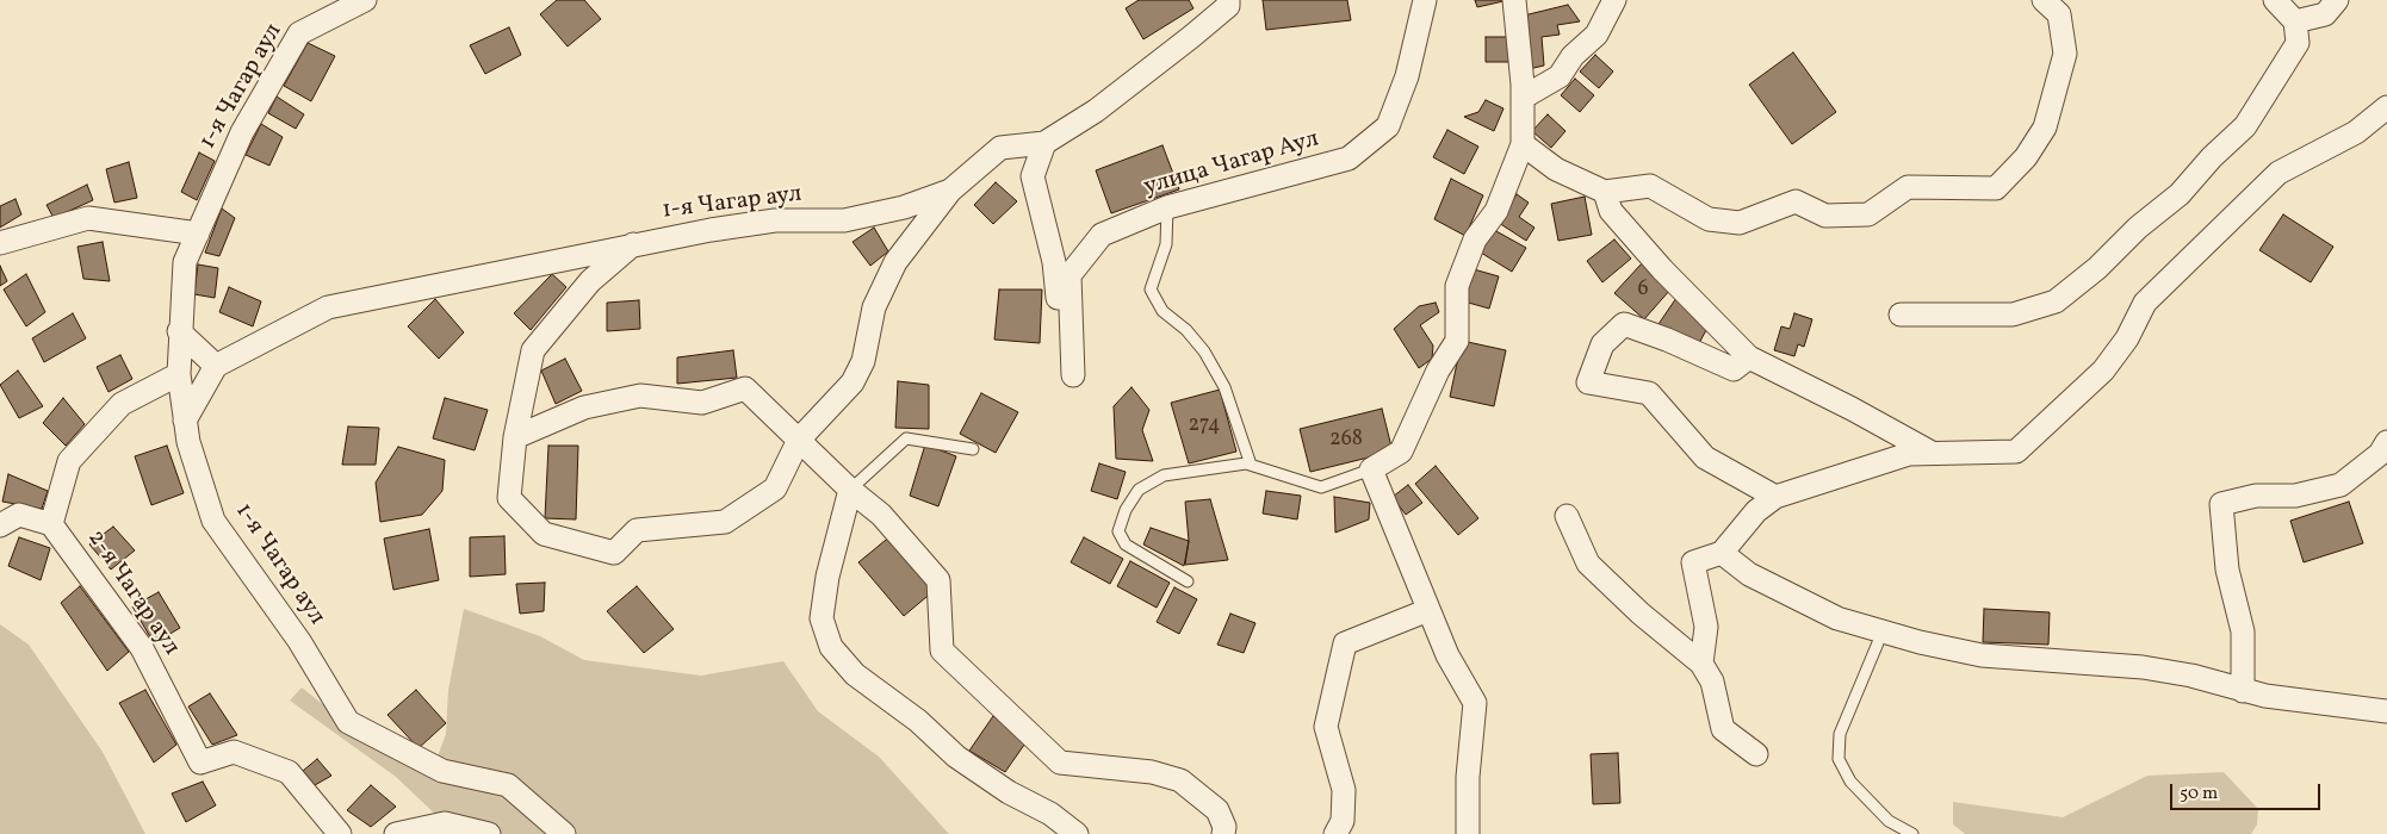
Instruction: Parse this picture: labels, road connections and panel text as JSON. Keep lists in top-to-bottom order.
{
  "streets": {
    "street": ["1-я Чагар аул", "улица Чагар Аул", "2-я Чагар аул"]
  },
  "house_numbers": ["6", "274", "268"],
  "scale_bar": "50 m"
}
